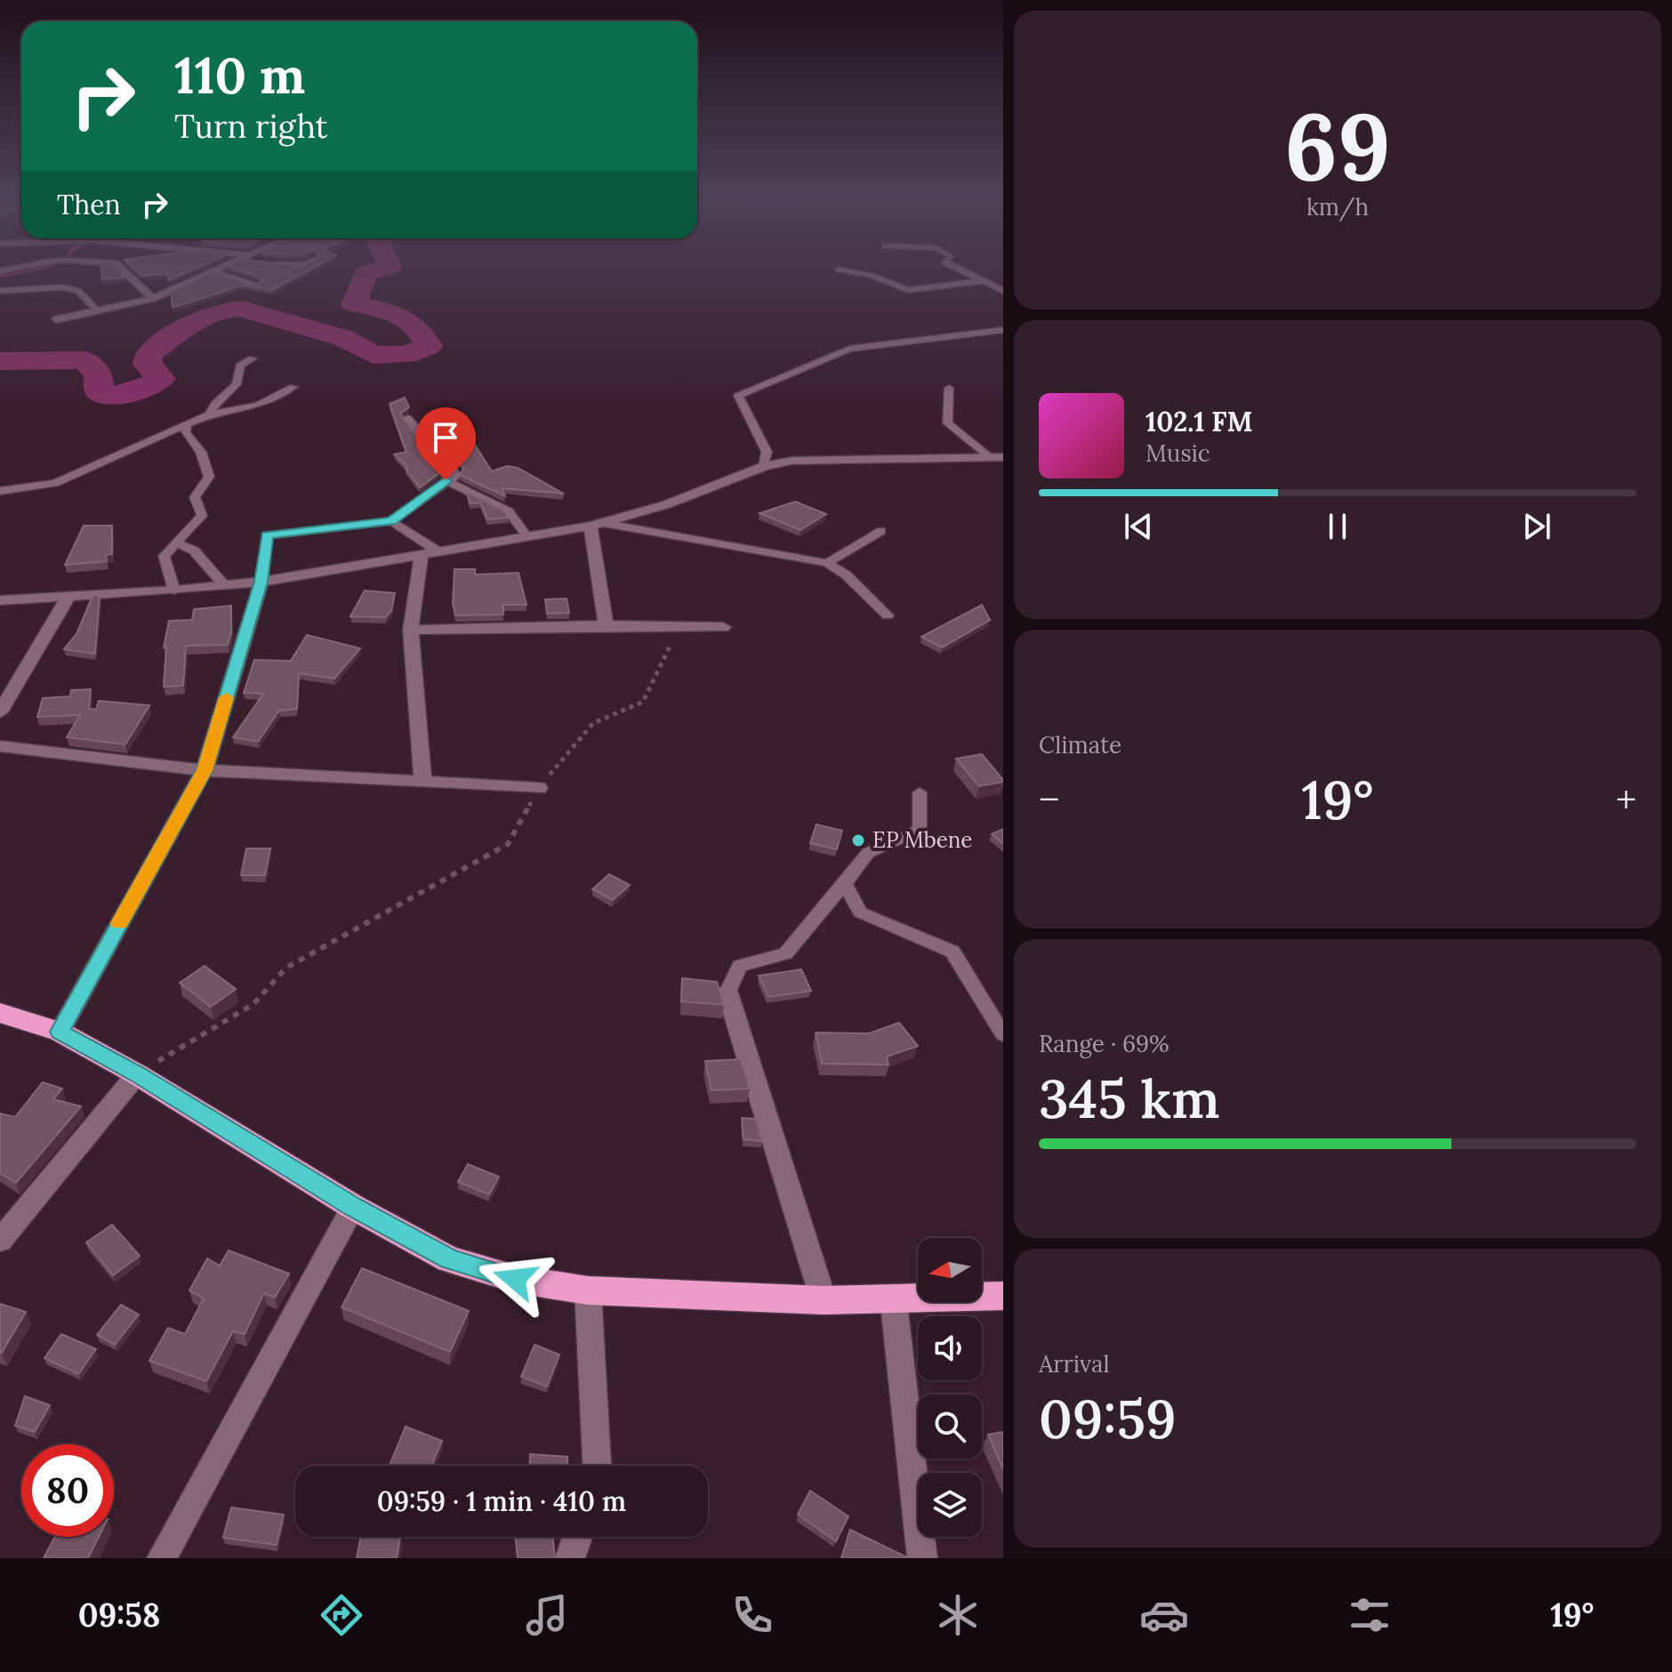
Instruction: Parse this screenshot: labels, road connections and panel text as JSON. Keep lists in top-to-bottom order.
{
  "places": ["EP Mbene"],
  "north": "left",
  "page": {
    "tile": [
      ["69", "km/h"],
      "Climate",
      ["Range · 69%", "345 km"],
      ["Arrival", "09:59"]
    ],
    "turn": ["110 m", "Turn right"],
    "then": "Then",
    "song": ["102.1 FM", "Music"],
    "heat": ["−", "19°", "+"],
    "limit": "80",
    "trip": "09:59 · 1 min · 410 m",
    "tabs": ["09:58", "19°"]
  }
}
